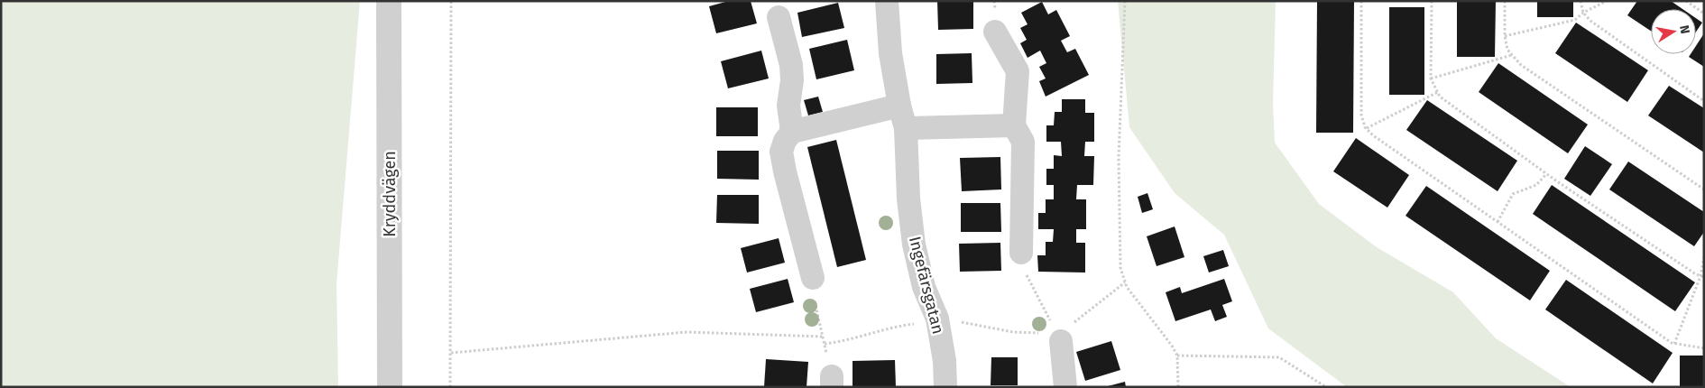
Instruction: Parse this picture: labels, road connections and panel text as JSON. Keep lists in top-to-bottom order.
{
  "streets": {
    "street": ["Kryddvägen", "Ingefärsgatan"]
  },
  "north": "right"
}
